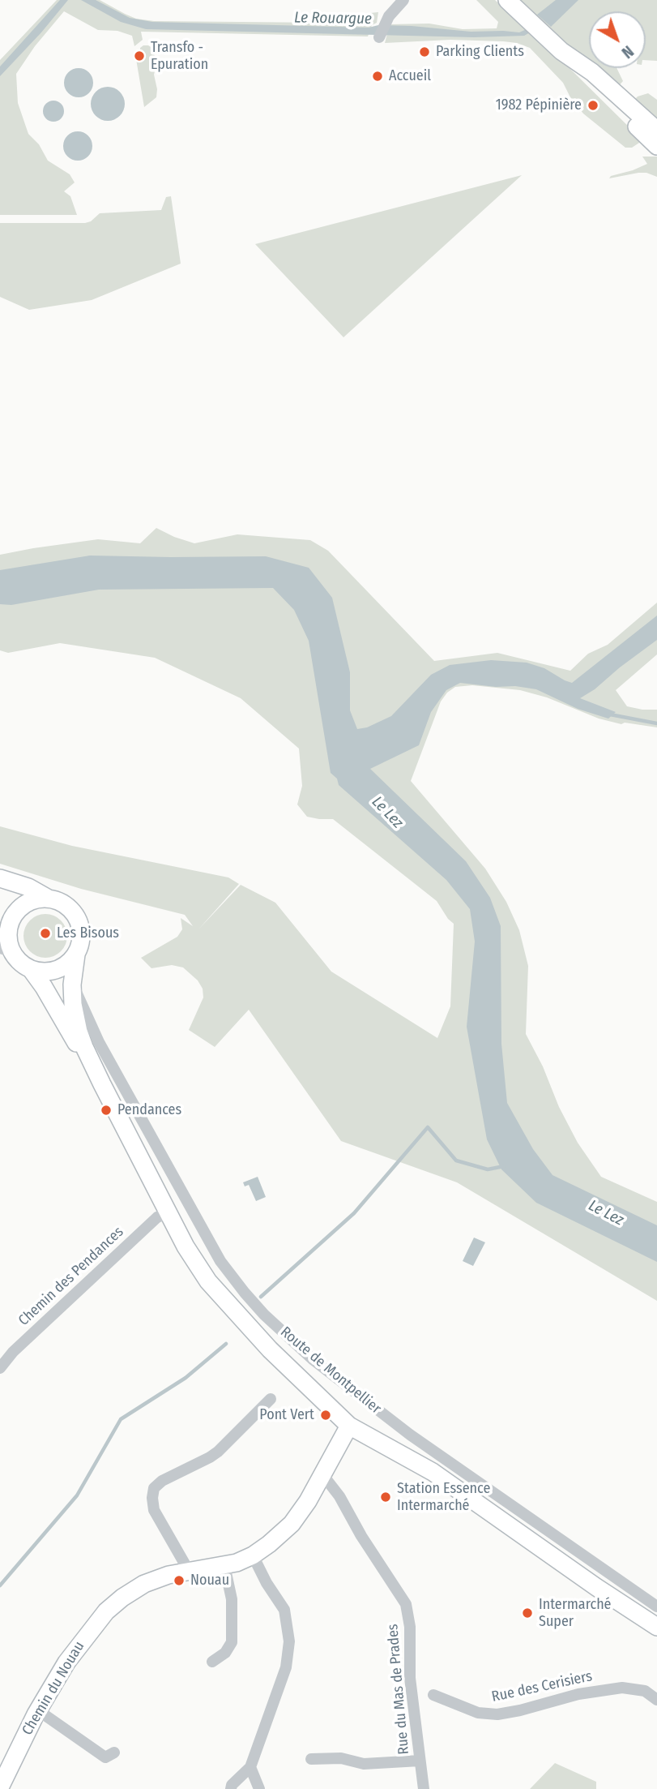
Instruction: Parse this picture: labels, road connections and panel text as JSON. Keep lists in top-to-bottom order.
{
  "streets": {
    "main road": ["Route de Montpellier", "Chemin du Nouau"],
    "street": ["Chemin des Pendances", "Rue des Cerisiers", "Rue du Mas de Prades"]
  },
  "crossings": [
    ["Chemin des Pendances", "Route de Montpellier"],
    ["Route de Montpellier", "Chemin du Nouau"],
    ["Chemin du Nouau", "Rue du Mas de Prades"]
  ],
  "water": ["Le Rouargue", "Le Lez"],
  "places": [
    "Parking Clients",
    "Transfo - Epuration",
    "Accueil",
    "1982 Pépinière",
    "Les Bisous",
    "Pendances",
    "Pont Vert",
    "Station Essence Intermarché",
    "Nouau",
    "Intermarché Super"
  ],
  "north": "bottom right"
}
